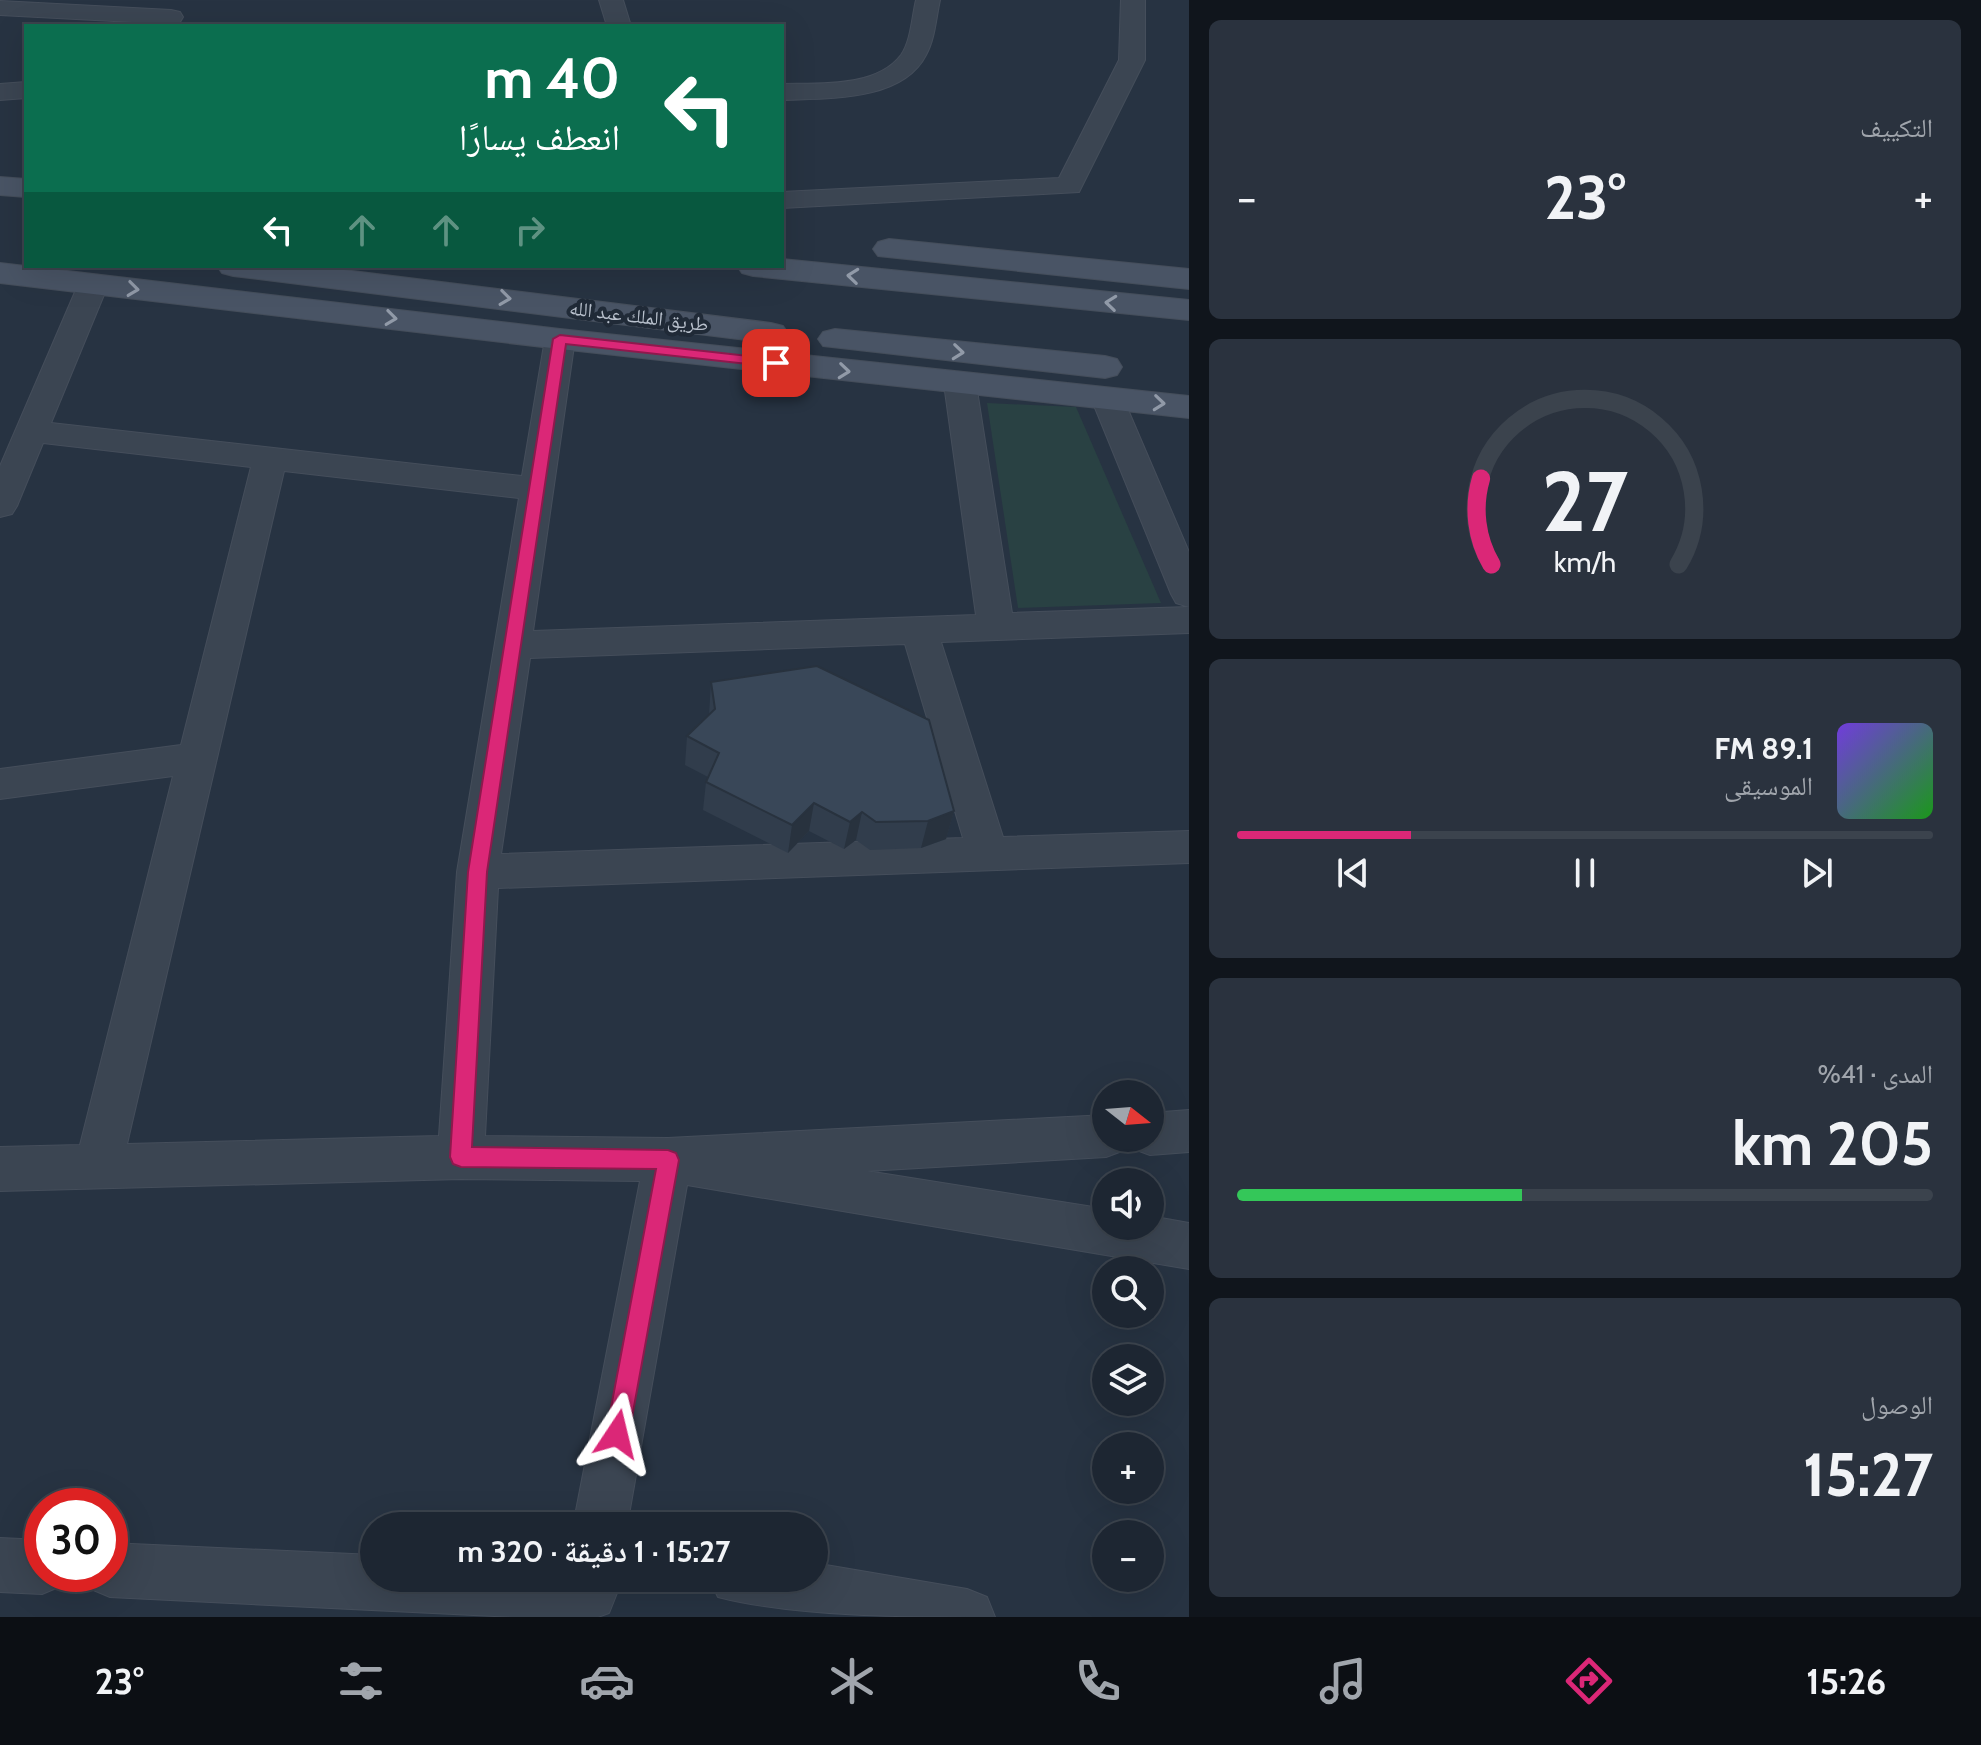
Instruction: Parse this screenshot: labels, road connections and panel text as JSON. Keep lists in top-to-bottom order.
{
  "streets": {
    "street": ["طريق الملك عبد الله"]
  },
  "north": "right",
  "page": {
    "tile": [
      "التكييف",
      ["المدى · 41%", "205 km"],
      ["الوصول", "15:27"]
    ],
    "turn": ["40 m", "انعطف يسارًا"],
    "heat": ["−", "23°", "+"],
    "song": ["89.1 FM", "الموسيقى"],
    "map_buttons": ["+", "−"],
    "limit": "30",
    "trip": "15:27 · 1 دقيقة · 320 m",
    "tabs": ["15:26", "23°"],
    "gauge": ["27", "km/h"]
  }
}
